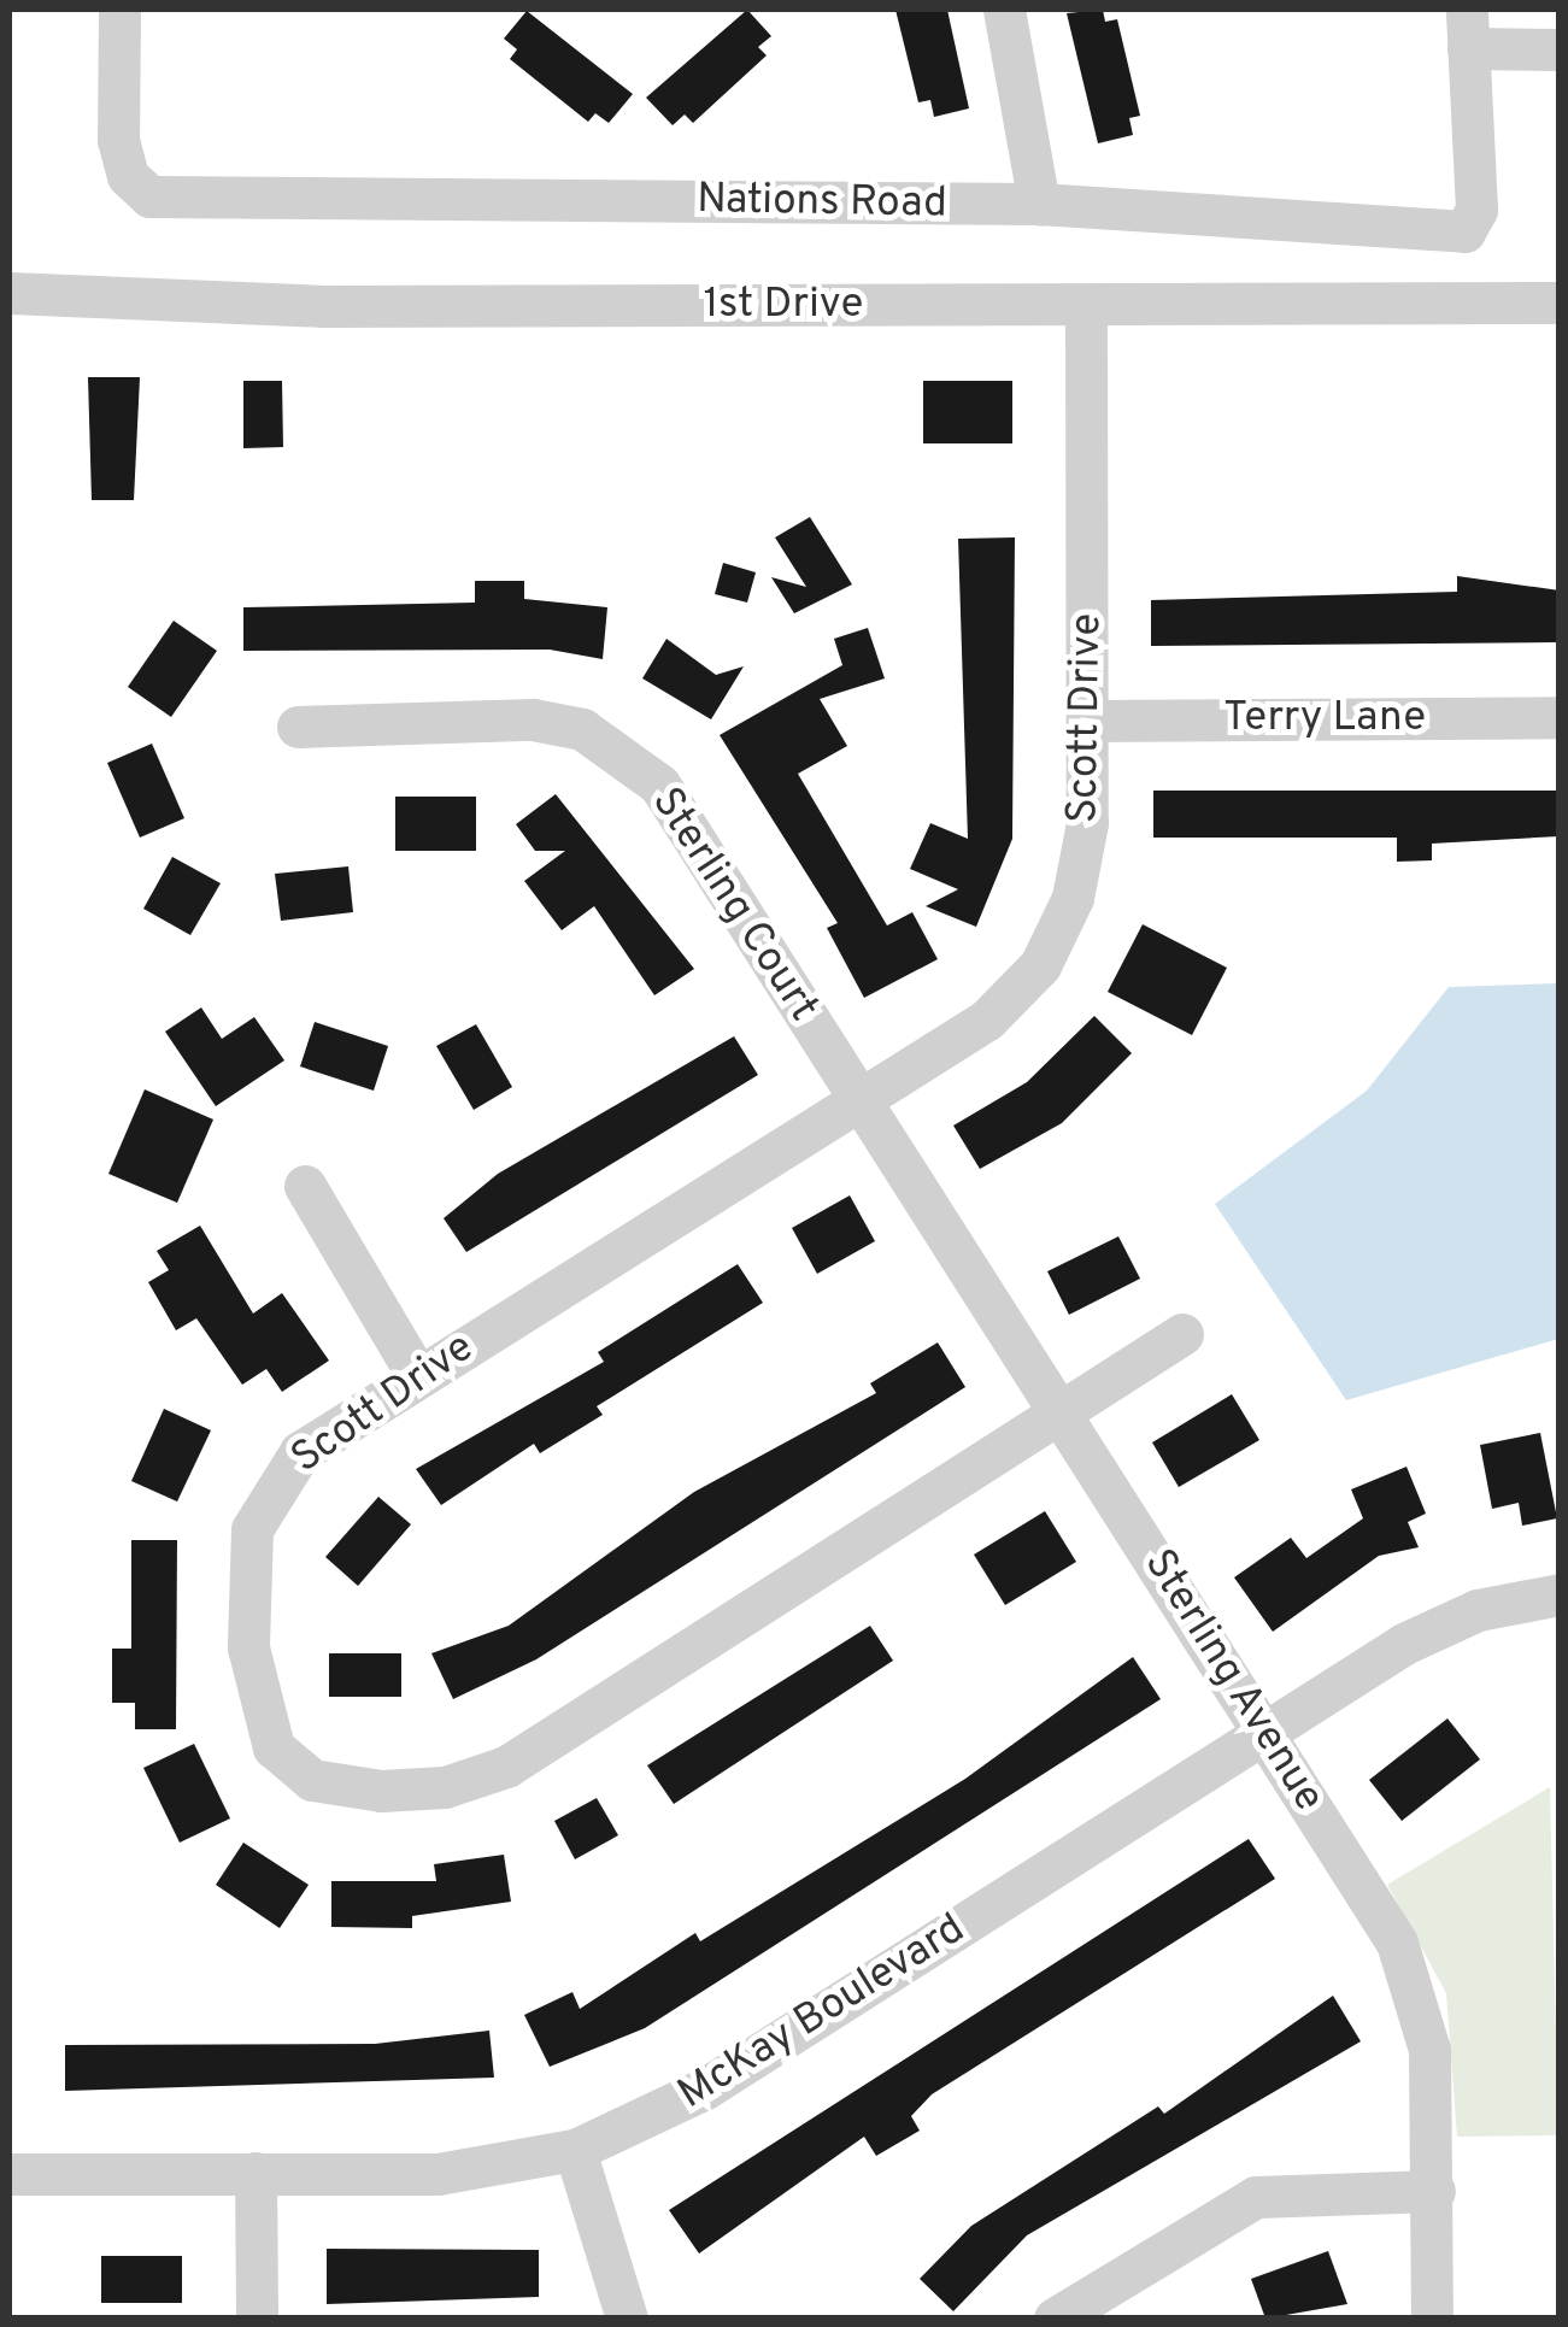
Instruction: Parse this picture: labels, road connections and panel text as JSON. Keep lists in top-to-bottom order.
{
  "streets": {
    "street": [
      "Nations Road",
      "1st Drive",
      "Scott Drive",
      "Terry Lane",
      "Sterling Court",
      "Sterling Avenue",
      "McKay Boulevard"
    ]
  },
  "crossings": [
    ["1st Drive", "Scott Drive"],
    ["Scott Drive", "Terry Lane"],
    ["Scott Drive", "Sterling Court"],
    ["Scott Drive", "Sterling Avenue"],
    ["Sterling Court", "Sterling Avenue"],
    ["Sterling Avenue", "McKay Boulevard"]
  ]
}
